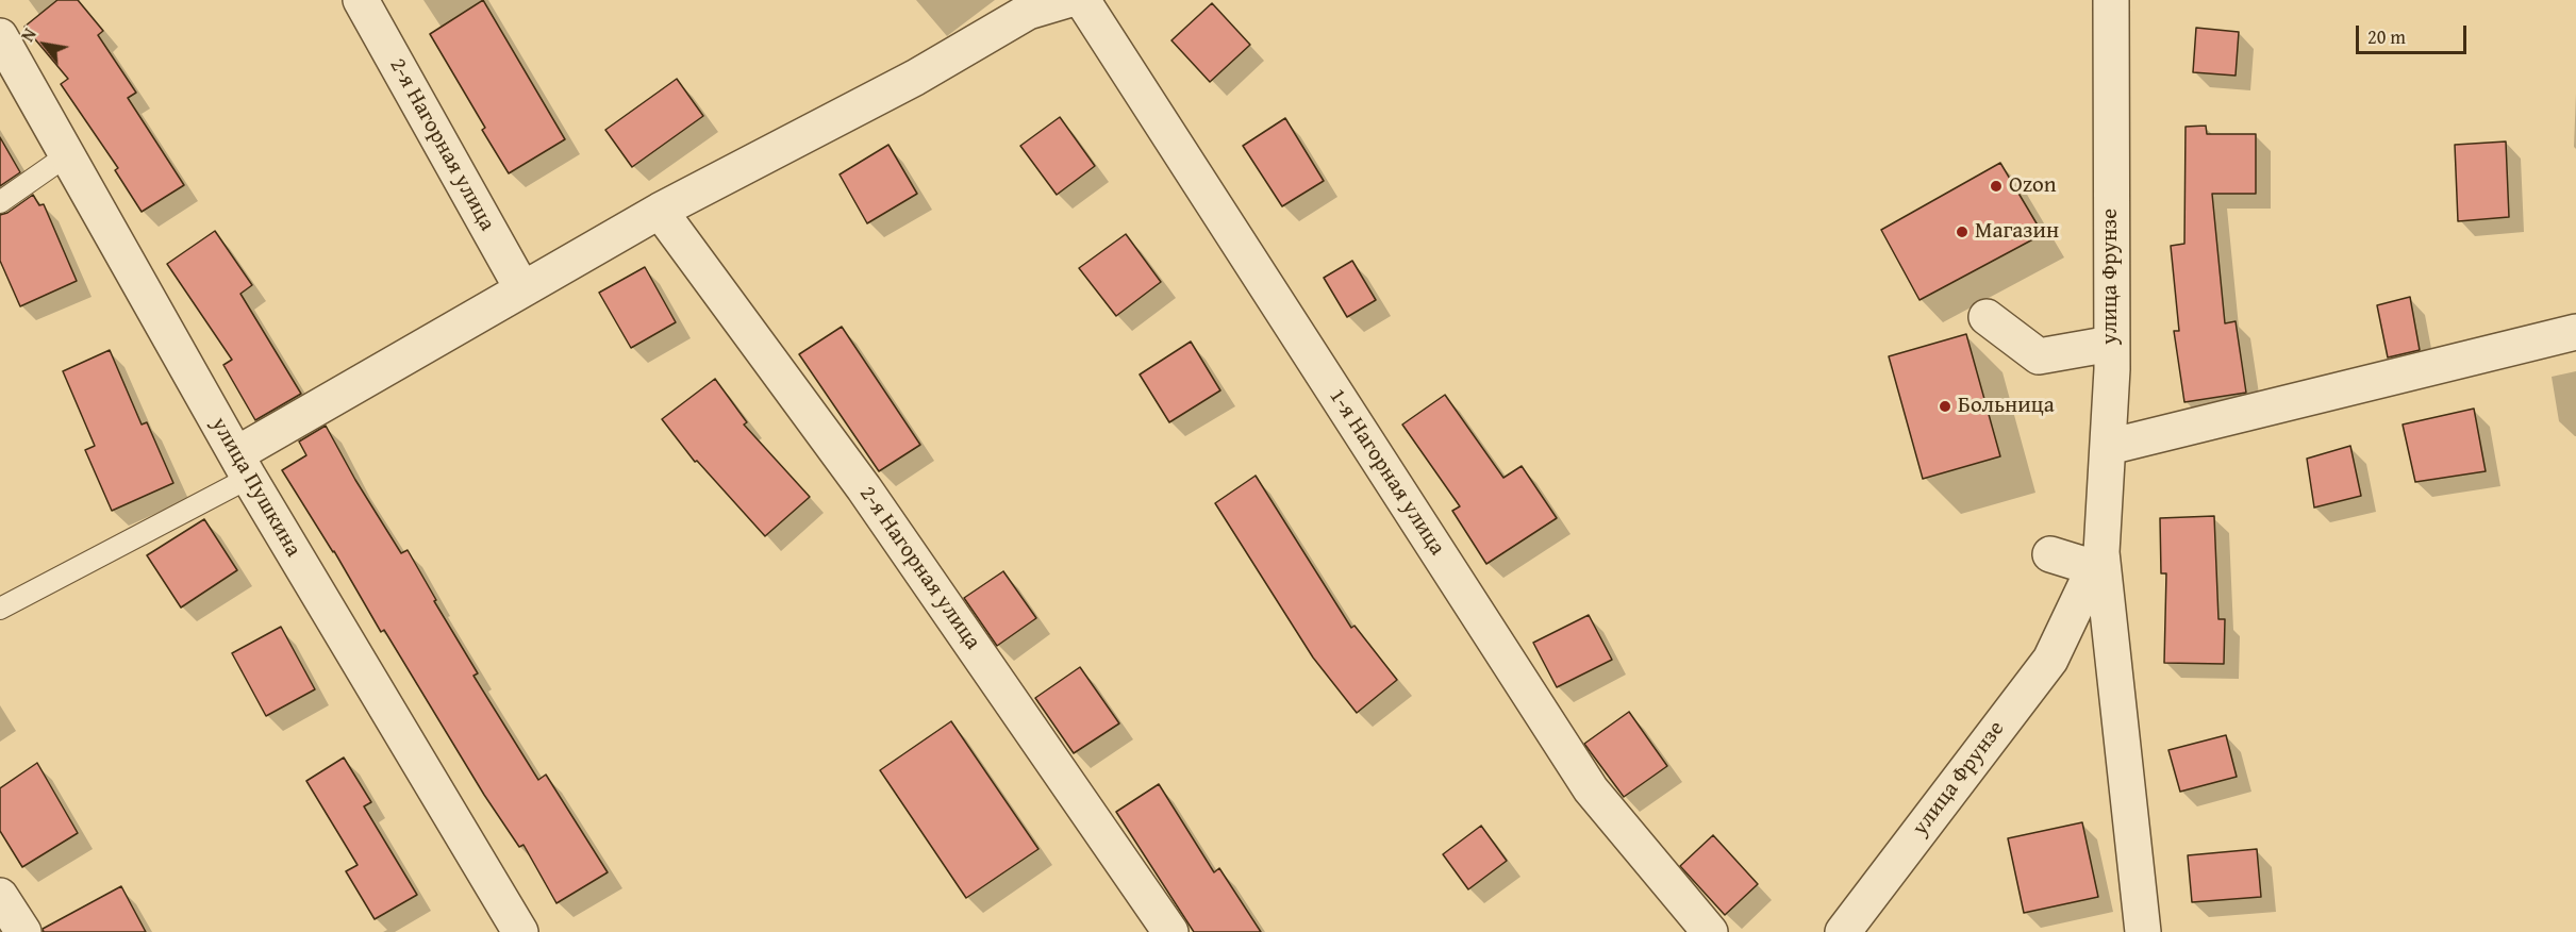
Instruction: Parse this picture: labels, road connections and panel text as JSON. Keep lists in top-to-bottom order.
{
  "streets": {
    "street": [
      "2-я Нагорная улица",
      "улица Фрунзе",
      "1-я Нагорная улица",
      "улица Пушкина"
    ]
  },
  "places": ["Ozon", "Магазин", "Больница"],
  "scale_bar": "20 m",
  "north": "top left"
}
